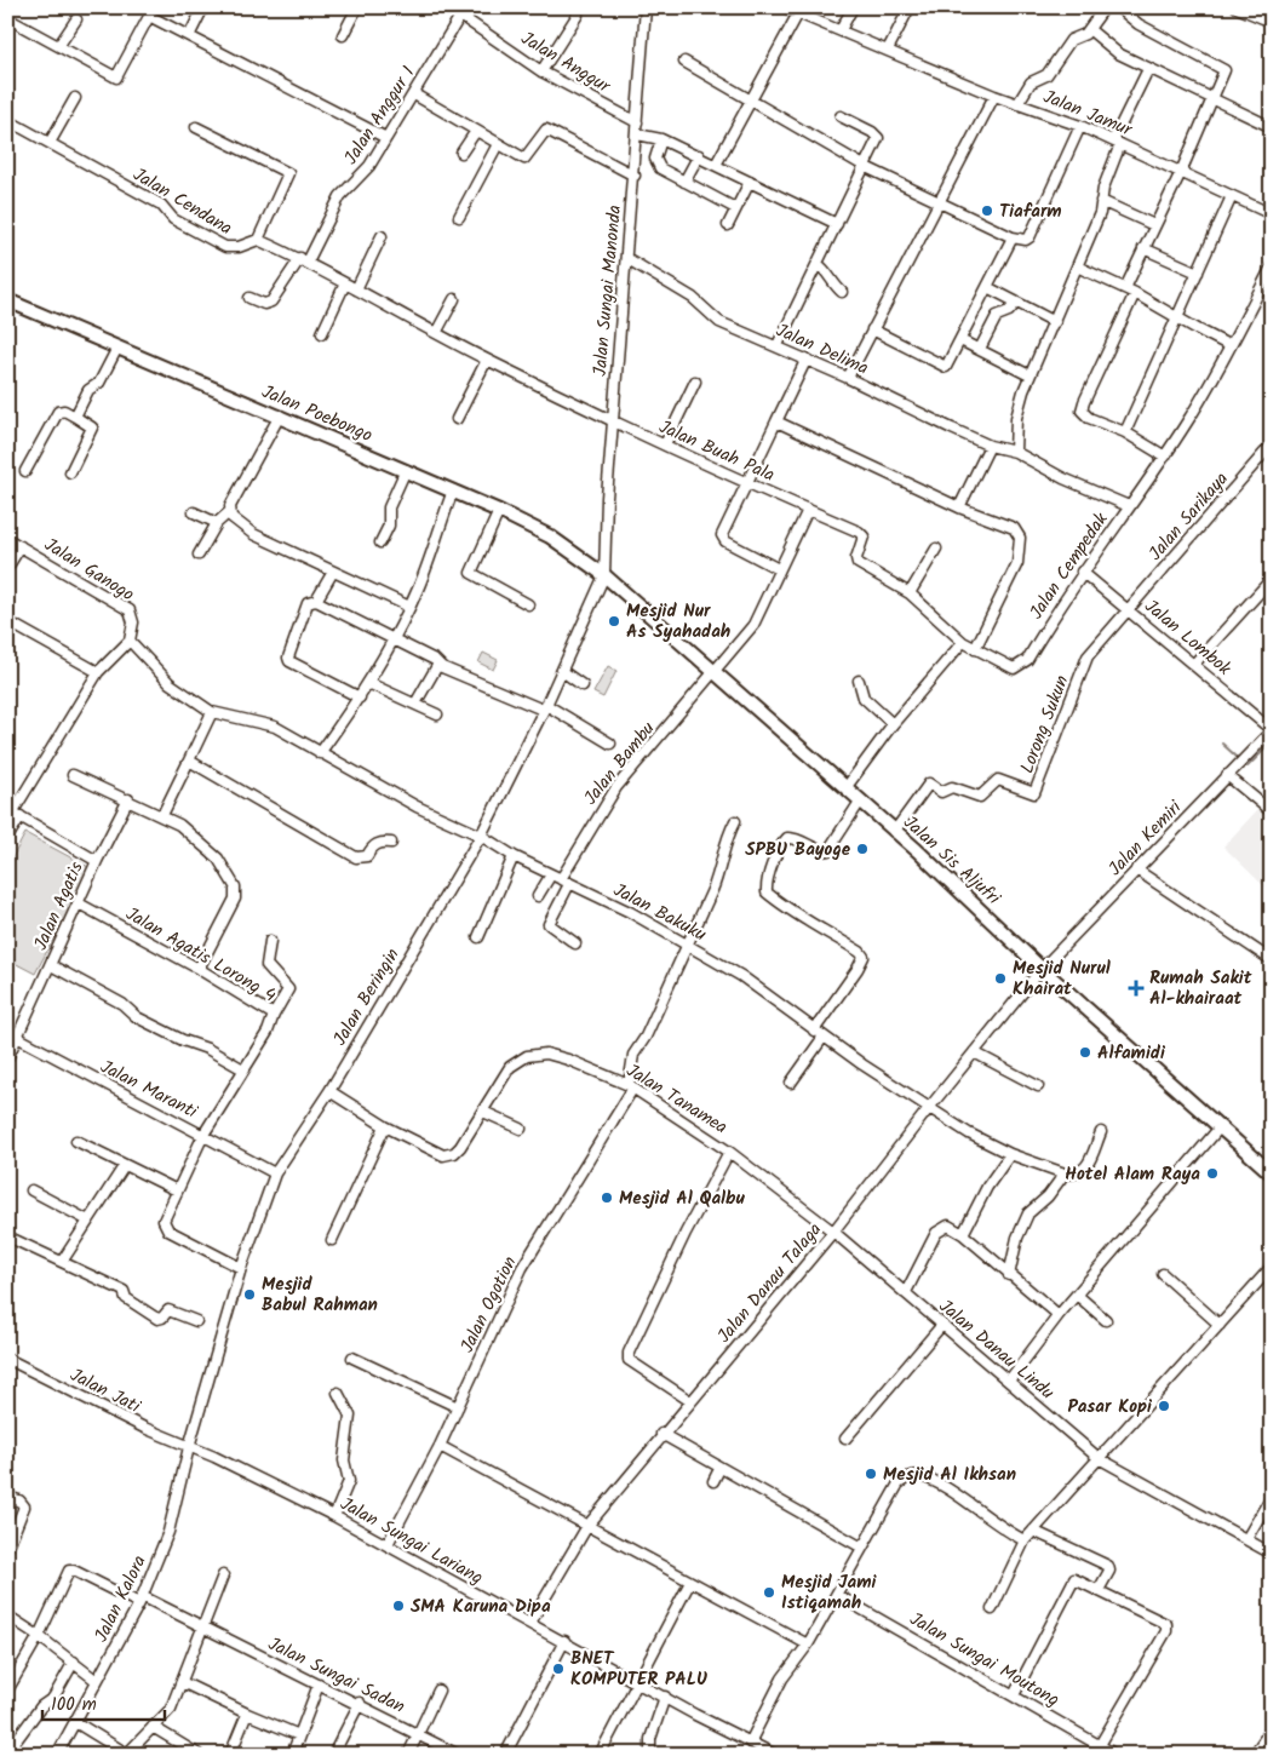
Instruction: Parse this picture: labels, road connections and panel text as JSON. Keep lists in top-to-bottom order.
{
  "streets": {
    "main road": ["Jalan Poebongo", "Jalan Sis Aljufri"],
    "street": [
      "Jalan Anggur",
      "Jalan Jamur",
      "Jalan Anggur 1",
      "Jalan Cendana",
      "Jalan Sungai Manonda",
      "Jalan Delima",
      "Jalan Buah Pala",
      "Jalan Sarikaya",
      "Jalan Cempedak",
      "Jalan Ganogo",
      "Jalan Lombok",
      "Lorong Sukun",
      "Jalan Bambu",
      "Jalan Kemiri",
      "Jalan Agatis",
      "Jalan Bakuku",
      "Jalan Agatis Lorong 4",
      "Jalan Beringin",
      "Jalan Maranti",
      "Jalan Tanamea",
      "Jalan Danau Talaga",
      "Jalan Ogotion",
      "Jalan Danau Lindu",
      "Jalan Jati",
      "Jalan Sungai Lariang",
      "Jalan Kalora",
      "Jalan Sungai Moutong",
      "Jalan Sungai Sadan"
    ]
  },
  "crossings": [
    ["Jalan Anggur", "Jalan Anggur 1"],
    ["Jalan Anggur", "Jalan Sungai Manonda"],
    ["Jalan Sungai Manonda", "Jalan Delima"],
    ["Jalan Sungai Manonda", "Jalan Poebongo"],
    ["Jalan Sungai Manonda", "Jalan Buah Pala"],
    ["Jalan Sungai Manonda", "Jalan Sis Aljufri"],
    ["Jalan Sungai Manonda", "Jalan Beringin"],
    ["Jalan Delima", "Jalan Cempedak"],
    ["Jalan Poebongo", "Jalan Sis Aljufri"],
    ["Jalan Poebongo", "Jalan Beringin"],
    ["Jalan Buah Pala", "Jalan Cempedak"],
    ["Jalan Sarikaya", "Jalan Lombok"],
    ["Jalan Sarikaya", "Lorong Sukun"],
    ["Jalan Cempedak", "Jalan Lombok"],
    ["Jalan Ganogo", "Jalan Bakuku"],
    ["Jalan Lombok", "Lorong Sukun"],
    ["Jalan Lombok", "Jalan Kemiri"],
    ["Lorong Sukun", "Jalan Sis Aljufri"],
    ["Jalan Bambu", "Jalan Sis Aljufri"],
    ["Jalan Bambu", "Jalan Bakuku"],
    ["Jalan Kemiri", "Jalan Sis Aljufri"],
    ["Jalan Kemiri", "Jalan Danau Talaga"],
    ["Jalan Sis Aljufri", "Jalan Beringin"],
    ["Jalan Sis Aljufri", "Jalan Danau Talaga"],
    ["Jalan Agatis", "Jalan Agatis Lorong 4"],
    ["Jalan Agatis", "Jalan Maranti"],
    ["Jalan Bakuku", "Jalan Beringin"],
    ["Jalan Bakuku", "Jalan Danau Talaga"],
    ["Jalan Agatis Lorong 4", "Jalan Beringin"],
    ["Jalan Agatis Lorong 4", "Jalan Maranti"],
    ["Jalan Beringin", "Jalan Maranti"],
    ["Jalan Beringin", "Jalan Tanamea"],
    ["Jalan Beringin", "Jalan Jati"],
    ["Jalan Beringin", "Jalan Sungai Lariang"],
    ["Jalan Beringin", "Jalan Kalora"],
    ["Jalan Tanamea", "Jalan Danau Talaga"],
    ["Jalan Tanamea", "Jalan Ogotion"],
    ["Jalan Tanamea", "Jalan Danau Lindu"],
    ["Jalan Danau Talaga", "Jalan Danau Lindu"],
    ["Jalan Danau Talaga", "Jalan Sungai Lariang"],
    ["Jalan Ogotion", "Jalan Sungai Lariang"],
    ["Jalan Jati", "Jalan Sungai Lariang"],
    ["Jalan Jati", "Jalan Kalora"],
    ["Jalan Sungai Lariang", "Jalan Kalora"],
    ["Jalan Kalora", "Jalan Sungai Sadan"]
  ],
  "places": {
    "other": [
      "Tiafarm",
      "Mesjid Nur As Syahadah",
      "SPBU Bayoge",
      "Mesjid Nurul Khairat",
      "Alfamidi",
      "Hotel Alam Raya",
      "Mesjid Al Qalbu",
      "Mesjid Babul Rahman",
      "Pasar Kopi",
      "Mesjid Al Ikhsan",
      "Mesjid Jami Istiqamah",
      "SMA Karuna Dipa",
      "BNET KOMPUTER PALU"
    ],
    "health": ["Rumah Sakit Al-khairaat"]
  },
  "scale_bar": "100 m"
}
